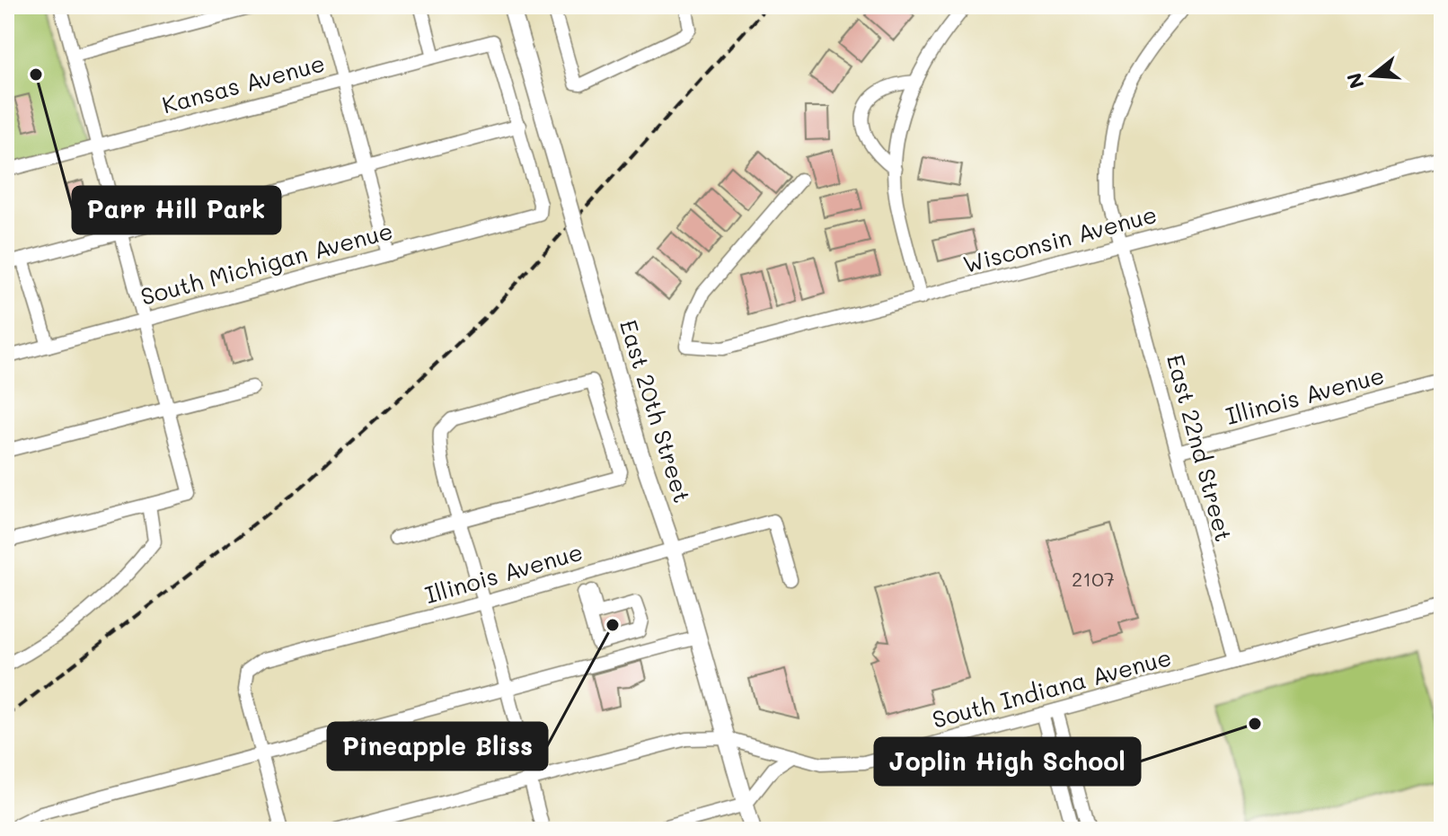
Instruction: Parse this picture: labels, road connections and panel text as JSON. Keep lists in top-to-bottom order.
{
  "streets": {
    "main road": ["East 20th Street"],
    "street": [
      "Kansas Avenue",
      "Wisconsin Avenue",
      "South Michigan Avenue",
      "Illinois Avenue",
      "East 22nd Street",
      "South Indiana Avenue"
    ]
  },
  "crossings": [
    ["Kansas Avenue", "South Michigan Avenue"],
    ["Wisconsin Avenue", "East 22nd Street"],
    ["Illinois Avenue", "East 20th Street"],
    ["Illinois Avenue", "East 22nd Street"],
    ["East 20th Street", "South Indiana Avenue"],
    ["East 22nd Street", "South Indiana Avenue"]
  ],
  "places": ["Parr Hill Park", "Pineapple Bliss", "Joplin High School"],
  "house_numbers": ["2107"],
  "north": "left"
}
